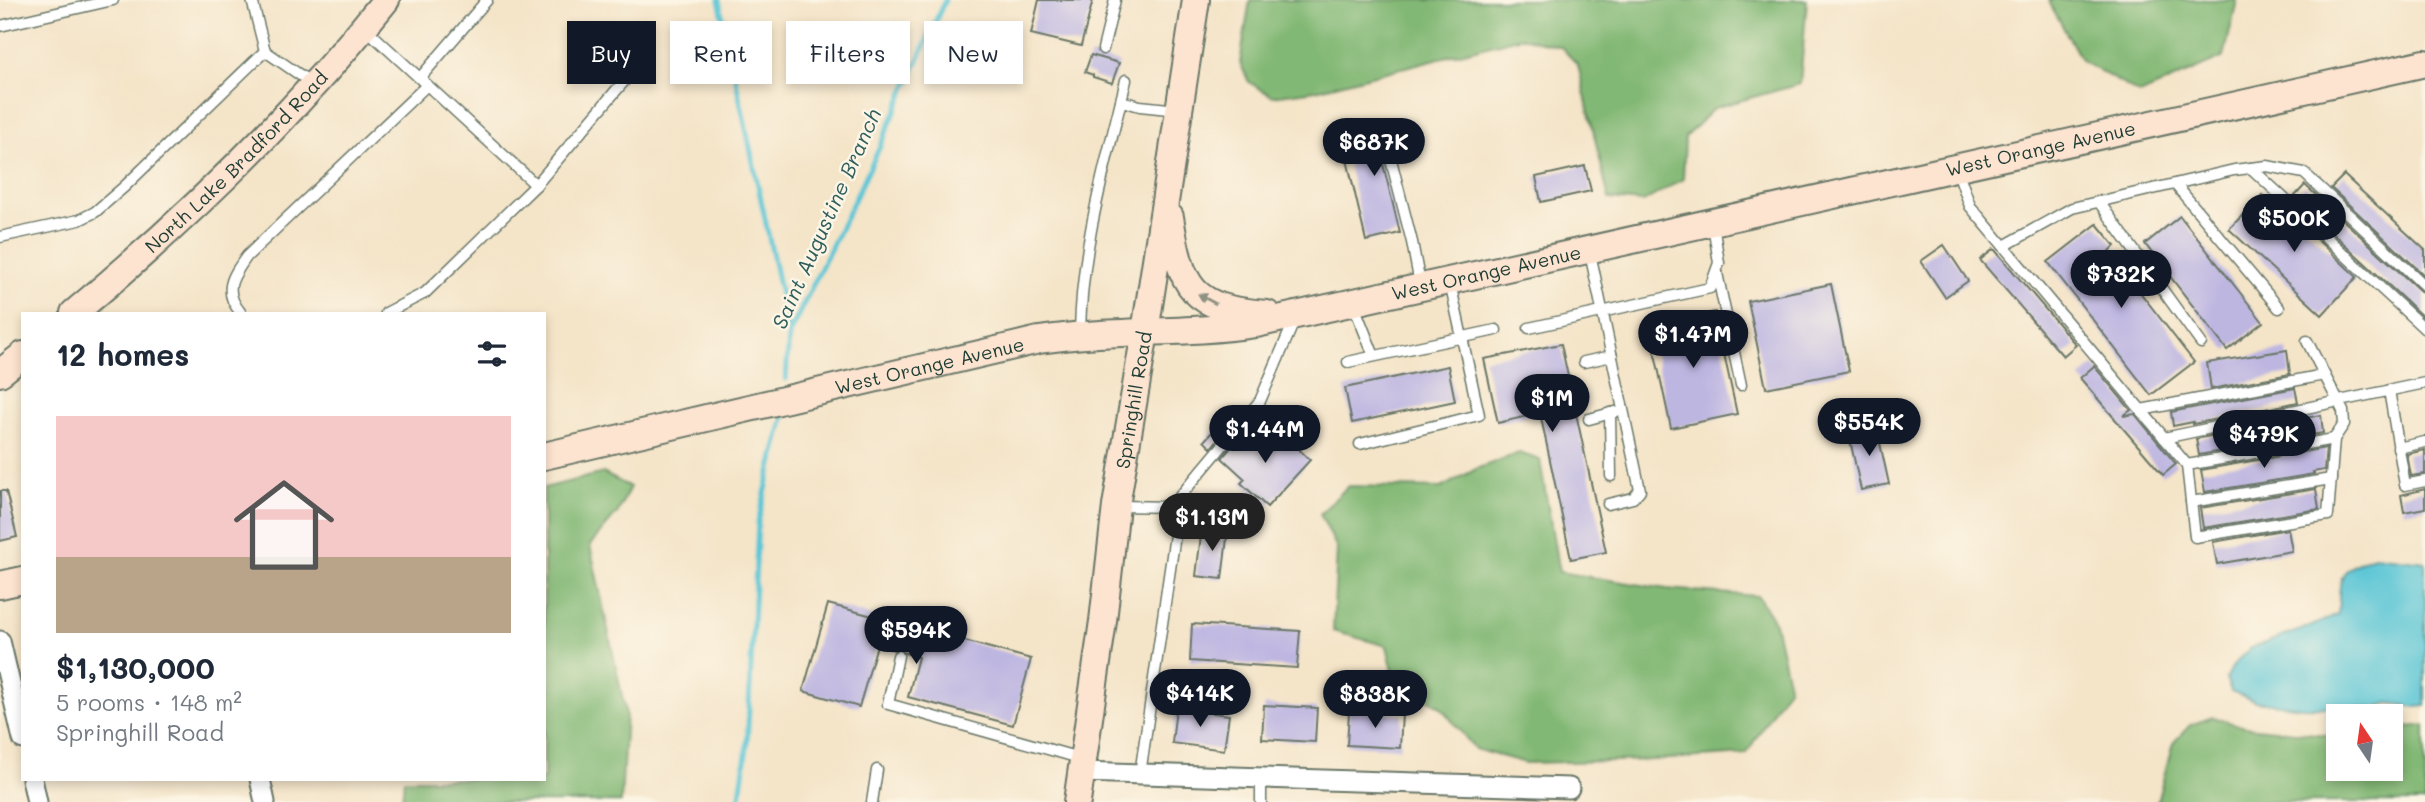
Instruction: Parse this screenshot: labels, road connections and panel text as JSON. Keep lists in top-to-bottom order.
{
  "streets": {
    "main road": ["West Orange Avenue", "North Lake Bradford Road", "Springhill Road"]
  },
  "crossings": [
    ["West Orange Avenue", "Springhill Road"]
  ],
  "water": ["Saint Augustine Branch"],
  "north": "top",
  "page": {
    "chip": [
      "Buy",
      "Rent",
      "Filters",
      "New"
    ],
    "price": [
      "$687K",
      "$500K",
      "$732K",
      "$1.47M",
      "$1M",
      "$554K",
      "$1.44M",
      "$479K",
      "$1.13M",
      "$594K",
      "$414K",
      "$838K"
    ],
    "heading": "12 homes",
    "list": [
      {
        "name": "$1,130,000",
        "note": "5 rooms · 148 m² · Springhill Road"
      }
    ]
  }
}
